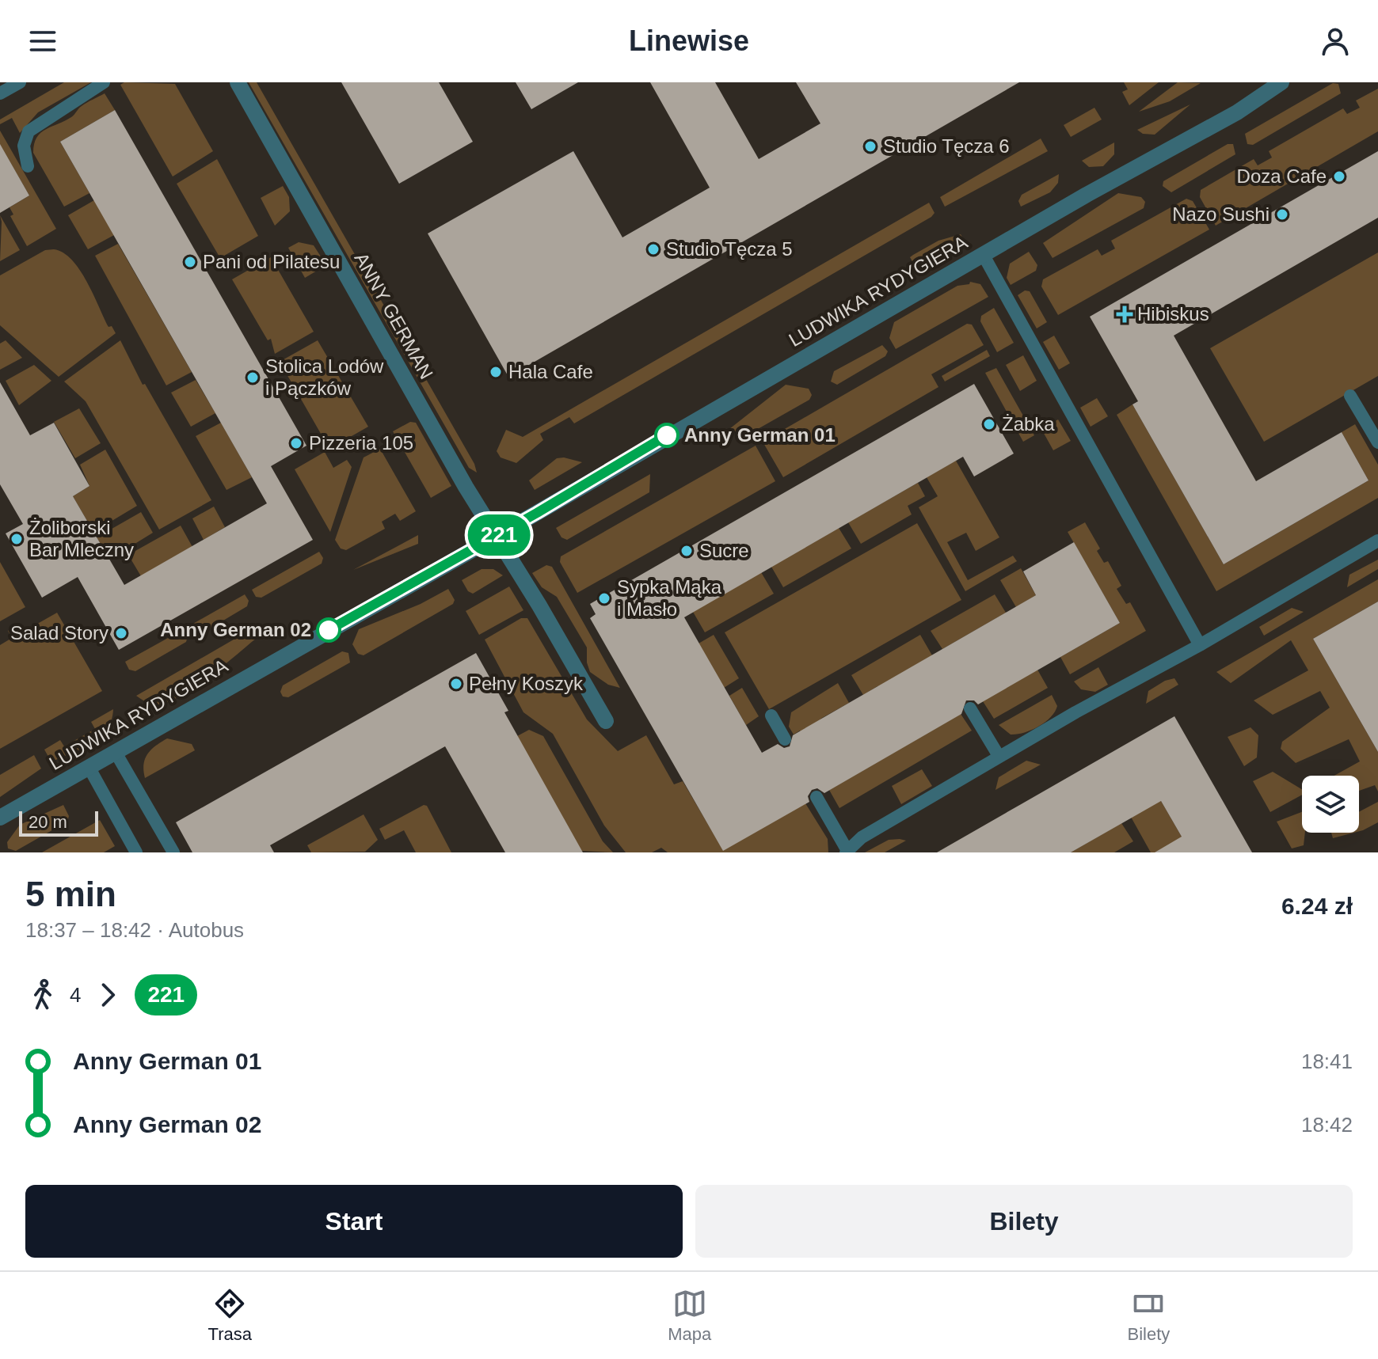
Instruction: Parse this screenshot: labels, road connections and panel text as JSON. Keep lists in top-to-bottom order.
{
  "streets": {
    "street": ["LUDWIKA RYDYGIERA", "ANNY GERMAN"]
  },
  "crossings": [
    ["LUDWIKA RYDYGIERA", "ANNY GERMAN"]
  ],
  "places": {
    "other": [
      "Studio Tęcza 6",
      "Doza Cafe",
      "Nazo Sushi",
      "Studio Tęcza 5",
      "Pani od Pilatesu",
      "Hala Cafe",
      "Stolica Lodów i Pączków",
      "Żabka",
      "Anny German 01",
      "Pizzeria 105",
      "Żoliborski Bar Mleczny",
      "Sucre",
      "Sypka Mąka i Masło",
      "Anny German 02",
      "Salad Story",
      "Pełny Koszyk"
    ],
    "health": ["Hibiskus"]
  },
  "lines": ["bus line 221"],
  "scale_bar": "20 m",
  "page": {
    "header": "Linewise",
    "on_map": "221",
    "scale": "20 m",
    "heading": ["5 min", "18:37 – 18:42 · Autobus", "6.24 zł"],
    "legs": ["4", "221"],
    "list": [
      {
        "name": "Anny German 01",
        "value": "18:41"
      },
      {
        "name": "Anny German 02",
        "value": "18:42"
      }
    ],
    "buttons": ["Start", "Bilety"],
    "tabs": ["Trasa", "Mapa", "Bilety"]
  }
}
